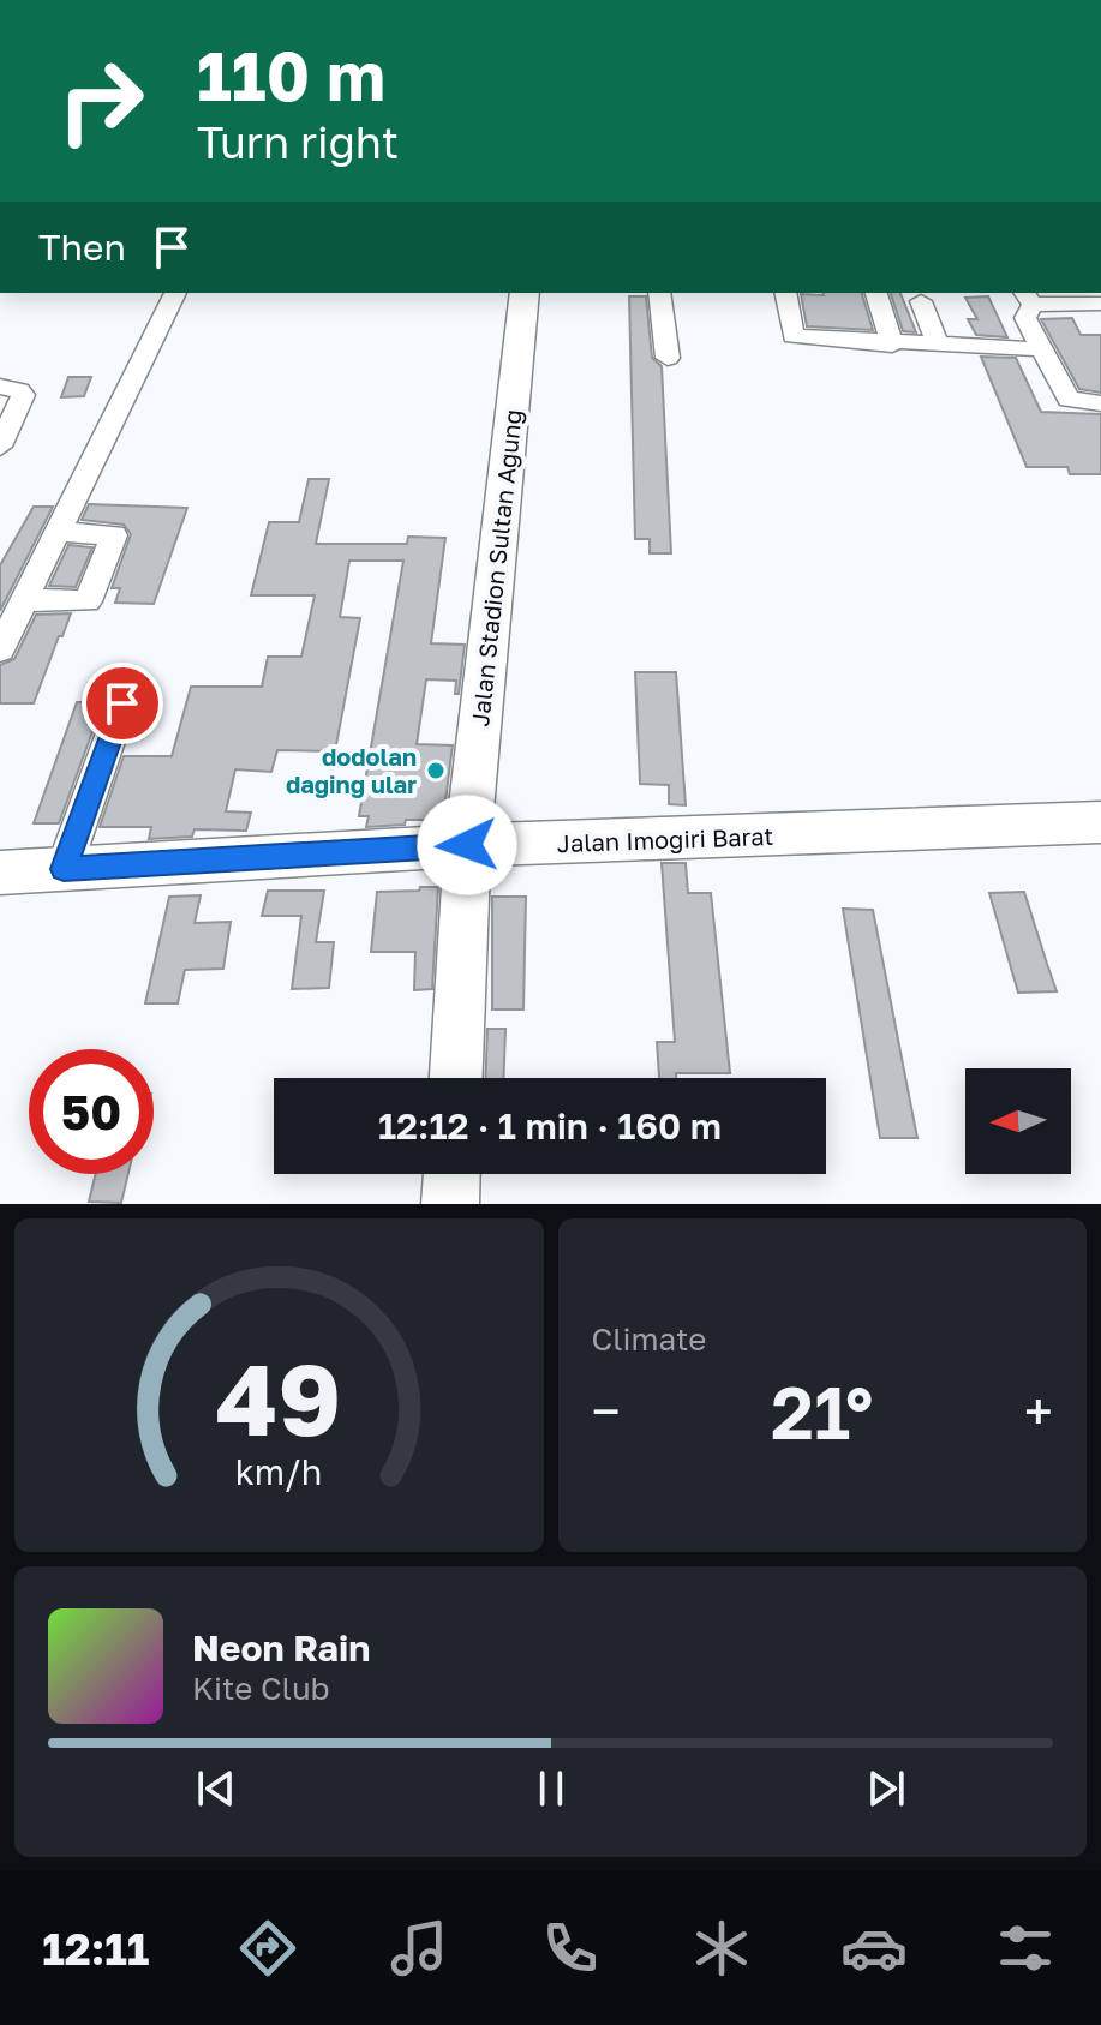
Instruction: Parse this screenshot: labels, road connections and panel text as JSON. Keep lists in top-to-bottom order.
{
  "streets": {
    "main road": ["Jalan Stadion Sultan Agung", "Jalan Imogiri Barat"]
  },
  "crossings": [
    ["Jalan Stadion Sultan Agung", "Jalan Imogiri Barat"]
  ],
  "places": ["dodolan daging ular"],
  "north": "left",
  "page": {
    "turn": ["110 m", "Turn right"],
    "then": "Then",
    "limit": "50",
    "trip": "12:12 · 1 min · 160 m",
    "tile": "Climate",
    "heat": ["−", "21°", "+"],
    "song": ["Neon Rain", "Kite Club"],
    "tabs": "12:11",
    "gauge": ["49", "km/h"]
  }
}
